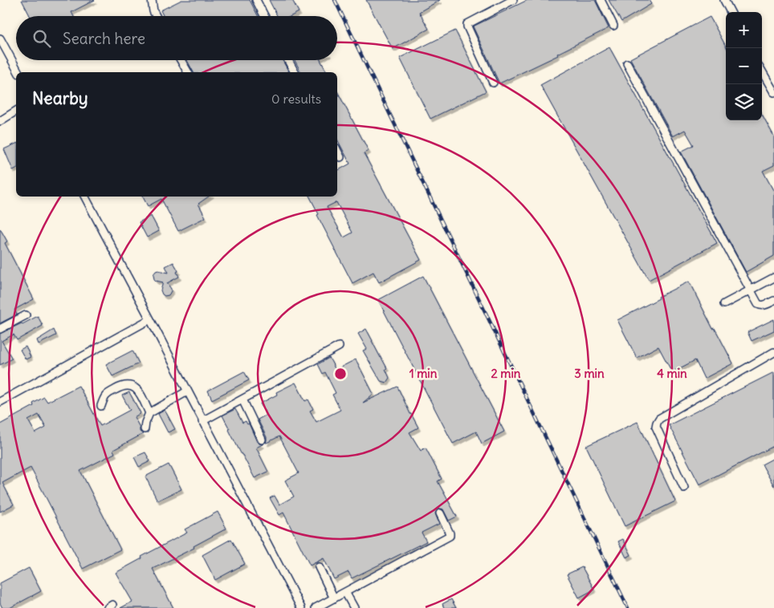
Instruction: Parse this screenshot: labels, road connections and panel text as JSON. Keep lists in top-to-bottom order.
{
  "page": {
    "map_buttons": ["+", "−"],
    "search": "Search here",
    "heading": ["Nearby", "0 results"]
  },
  "rings": [
    "1 min",
    "2 min",
    "3 min",
    "4 min"
  ]
}
